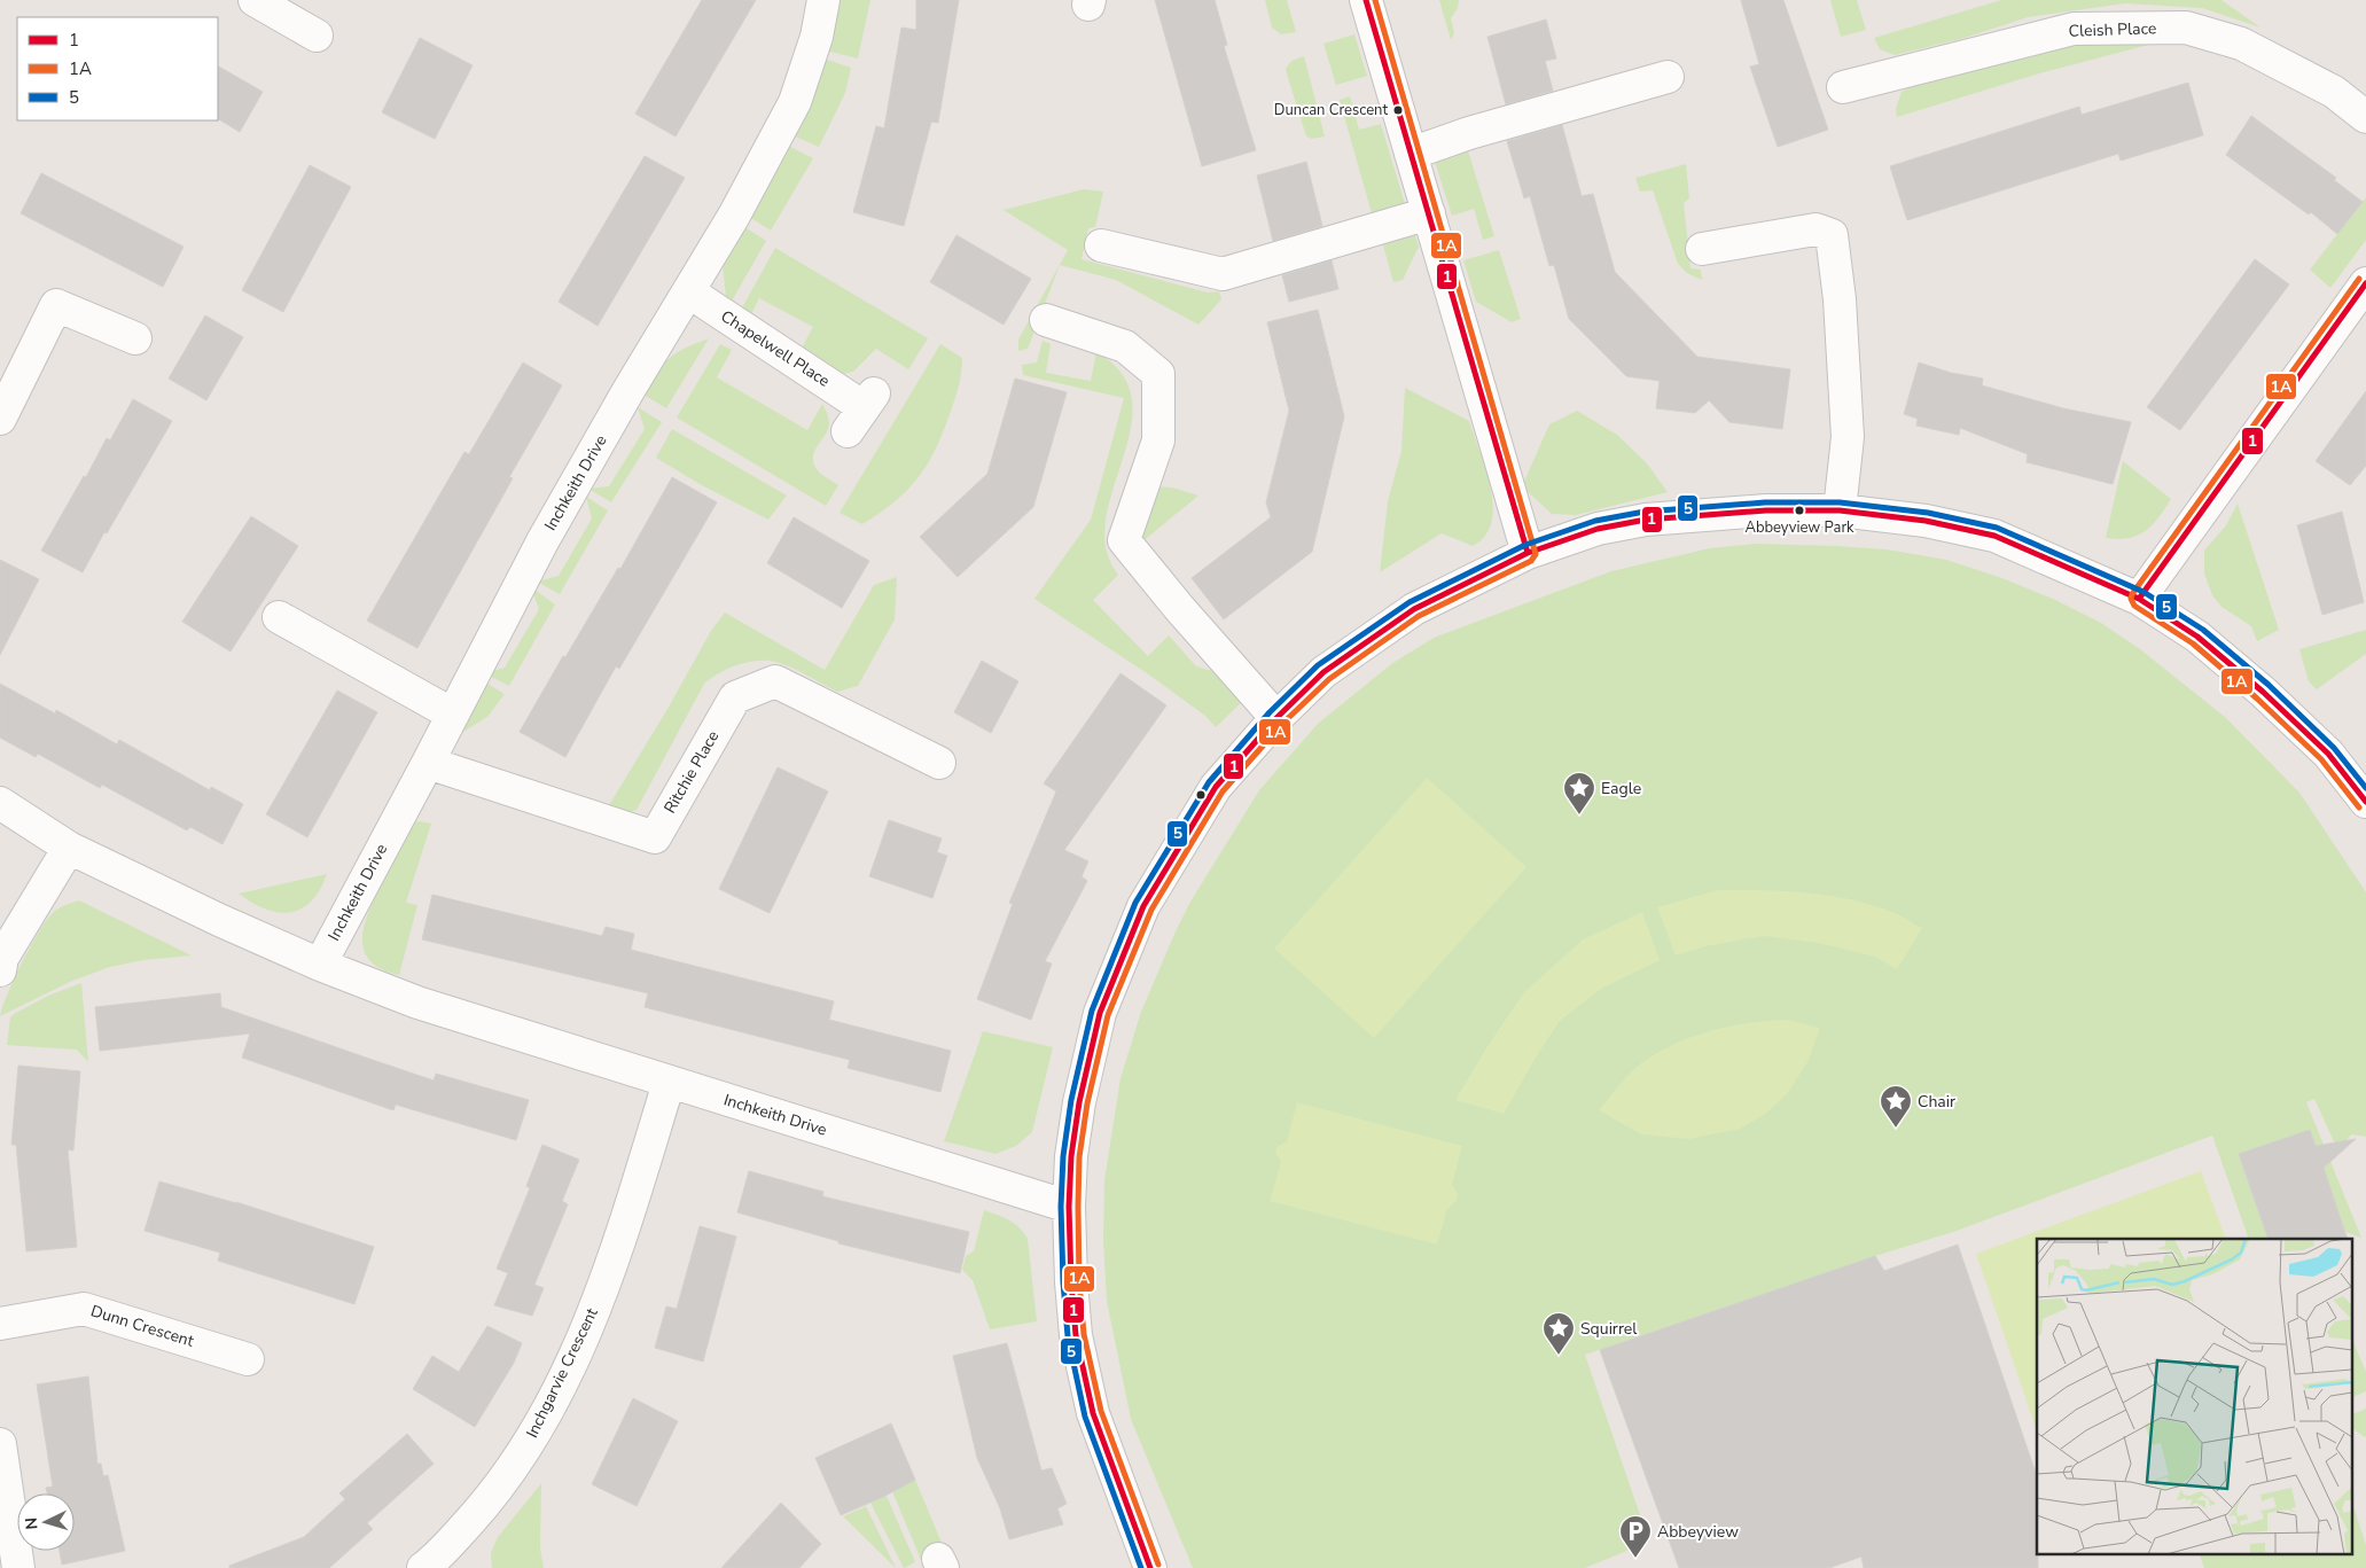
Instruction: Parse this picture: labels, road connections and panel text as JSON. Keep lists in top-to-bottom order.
{
  "streets": {
    "street": [
      "Cleish Place",
      "Chapelwell Place",
      "Inchkeith Drive",
      "Ritchie Place",
      "Dunn Crescent",
      "Inchgarvie Crescent"
    ]
  },
  "crossings": [
    ["Chapelwell Place", "Inchkeith Drive"],
    ["Inchkeith Drive", "Ritchie Place"],
    ["Inchkeith Drive", "Inchgarvie Crescent"]
  ],
  "places": {
    "other": ["Duncan Crescent", "Abbeyview Park"],
    "place": ["Eagle", "Chair", "Squirrel"],
    "parking": ["Abbeyview"]
  },
  "lines": ["transit line 1", "transit line 1A", "transit line 5"],
  "legend": ["1", "1A", "5"],
  "north": "left"
}
